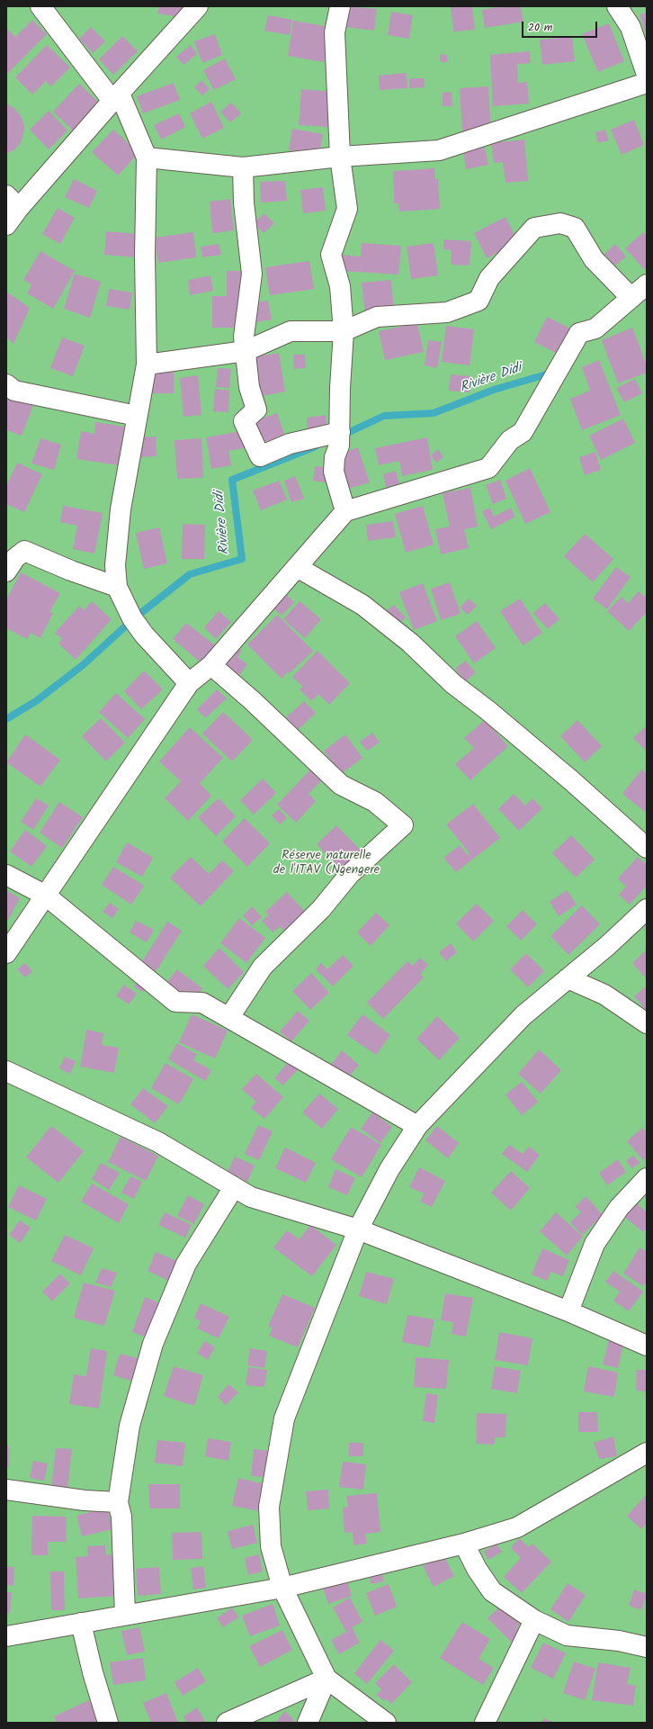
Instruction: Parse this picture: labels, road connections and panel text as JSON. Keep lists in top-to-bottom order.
{
  "water": ["Rivière Didi"],
  "parks": ["Réserve naturelle de l'ITAV (Ngengere"],
  "scale_bar": "20 m"
}
